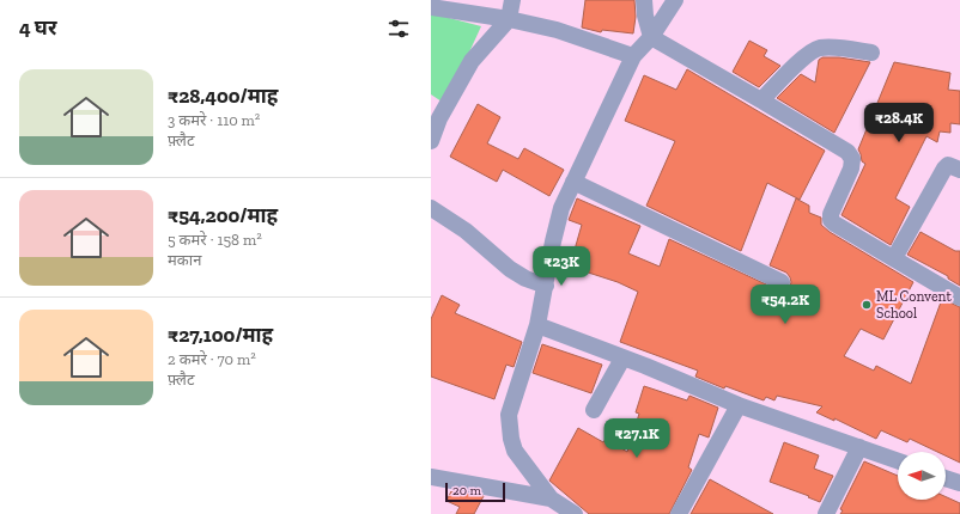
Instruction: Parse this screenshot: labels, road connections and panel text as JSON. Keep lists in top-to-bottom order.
{
  "places": ["ML Convent School"],
  "scale_bar": "20 m",
  "north": "left",
  "page": {
    "heading": "4 घर",
    "list": [
      {
        "name": "₹28,400/माह",
        "note": "3 कमरे · 110 m² · फ़्लैट"
      },
      {
        "name": "₹54,200/माह",
        "note": "5 कमरे · 158 m² · मकान"
      },
      {
        "name": "₹27,100/माह",
        "note": "2 कमरे · 70 m² · फ़्लैट"
      }
    ],
    "price": [
      "₹28.4K",
      "₹23K",
      "₹54.2K",
      "₹27.1K"
    ],
    "scale": "20 m"
  }
}
